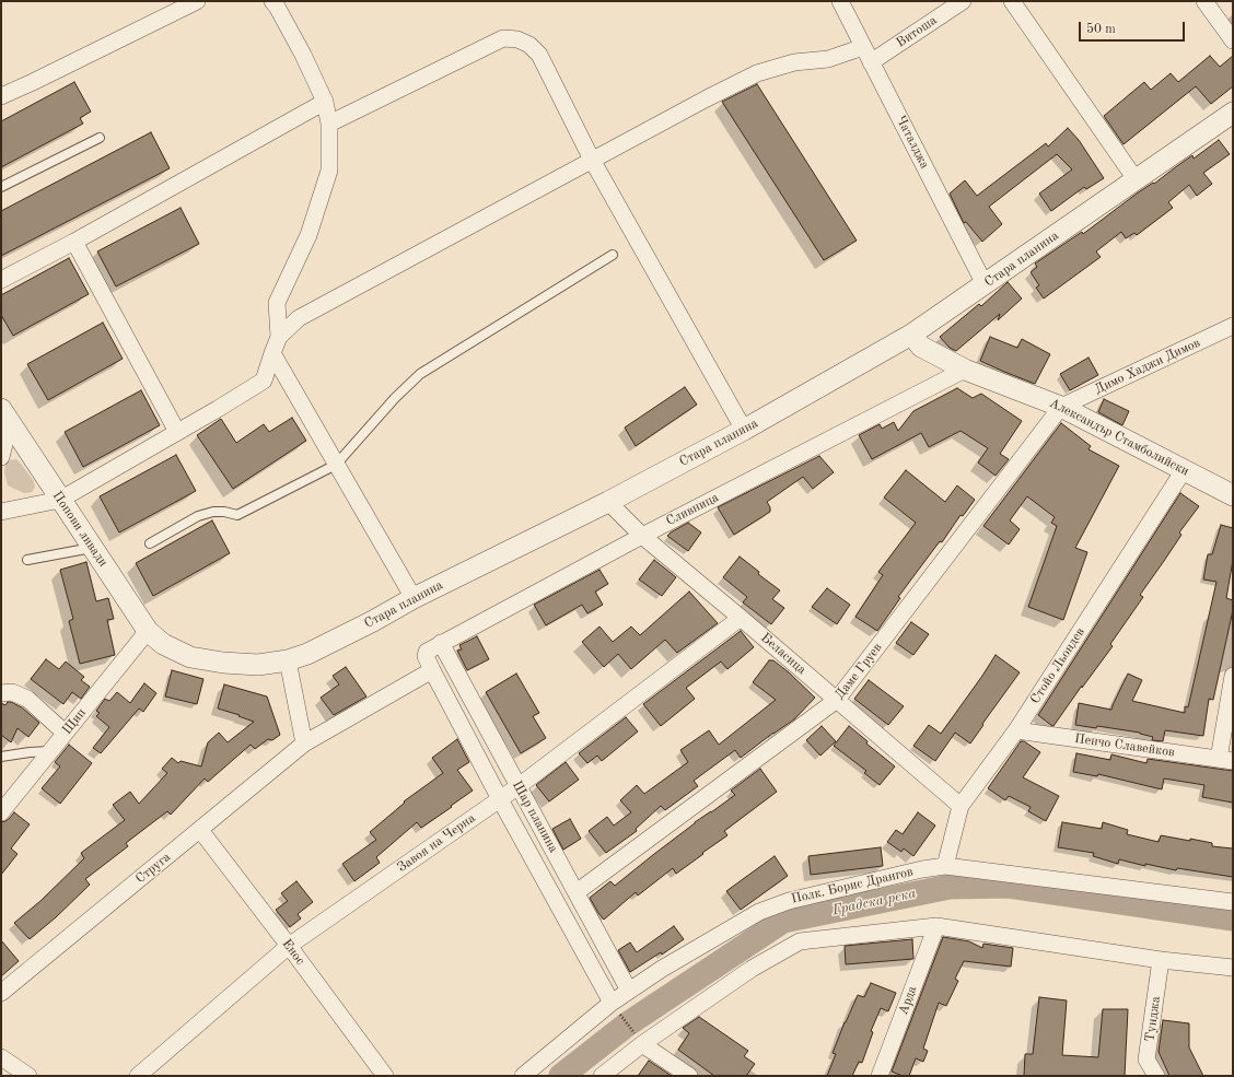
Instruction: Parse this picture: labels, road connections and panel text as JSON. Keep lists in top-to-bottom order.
{
  "streets": {
    "street": [
      "Витоша",
      "Чаталджа",
      "Стара планина",
      "Димо Хаджи Димов",
      "Александър Стамболийски",
      "Сливница",
      "Попови ливади",
      "Беласица",
      "Стойо Льондев",
      "Даме Груев",
      "Щип",
      "Пенчо Славейков",
      "Шар планина",
      "Завоя на Черна",
      "Струга",
      "Полк. Борис Дрангов",
      "Енос",
      "Арда",
      "Тунджа"
    ]
  },
  "crossings": [
    ["Витоша", "Чаталджа"],
    ["Чаталджа", "Стара планина"],
    ["Стара планина", "Александър Стамболийски"],
    ["Стара планина", "Попови ливади"],
    ["Стара планина", "Беласица"],
    ["Димо Хаджи Димов", "Александър Стамболийски"],
    ["Димо Хаджи Димов", "Даме Груев"],
    ["Александър Стамболийски", "Сливница"],
    ["Александър Стамболийски", "Стойо Льондев"],
    ["Александър Стамболийски", "Даме Груев"],
    ["Сливница", "Беласица"],
    ["Сливница", "Шар планина"],
    ["Сливница", "Струга"],
    ["Попови ливади", "Щип"],
    ["Беласица", "Стойо Льондев"],
    ["Беласица", "Даме Груев"],
    ["Беласица", "Завоя на Черна"],
    ["Стойо Льондев", "Пенчо Славейков"],
    ["Стойо Льондев", "Полк. Борис Дрангов"],
    ["Даме Груев", "Шар планина"],
    ["Шар планина", "Завоя на Черна"],
    ["Шар планина", "Струга"],
    ["Шар планина", "Полк. Борис Дрангов"],
    ["Завоя на Черна", "Енос"],
    ["Струга", "Енос"]
  ],
  "water": ["Градска река"],
  "scale_bar": "50 m"
}
